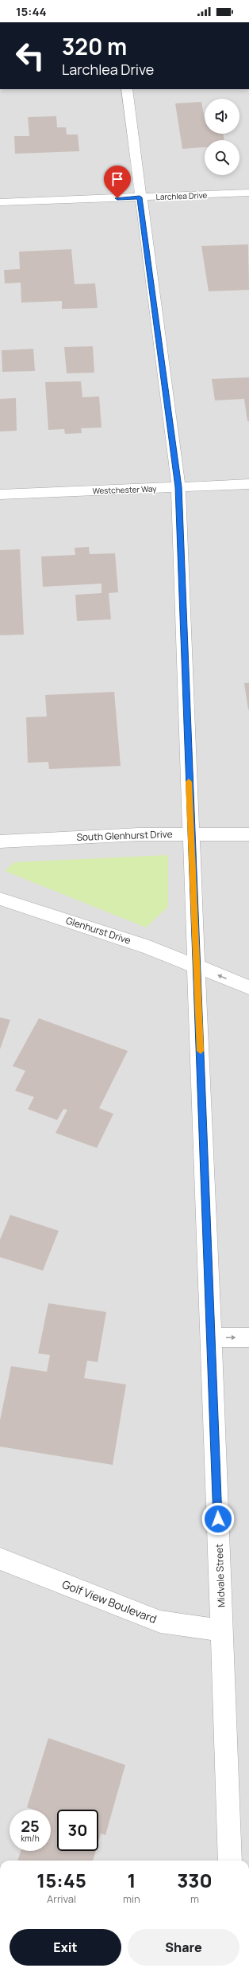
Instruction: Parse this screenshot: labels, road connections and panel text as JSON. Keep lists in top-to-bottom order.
{
  "streets": {
    "street": [
      "Larchlea Drive",
      "Westchester Way",
      "South Glenhurst Drive",
      "Glenhurst Drive",
      "Midvale Street",
      "Golf View Boulevard"
    ]
  },
  "crossings": [
    ["Larchlea Drive", "Midvale Street"],
    ["Westchester Way", "Midvale Street"],
    ["South Glenhurst Drive", "Midvale Street"],
    ["Glenhurst Drive", "Midvale Street"],
    ["Midvale Street", "Golf View Boulevard"]
  ],
  "page": {
    "status": "15:44",
    "turn": ["320 m", "Larchlea Drive"],
    "speed": "25 km/h",
    "limit": "30",
    "eta": [
      "15:45",
      "Arrival",
      "1",
      "min",
      "330",
      "m"
    ],
    "buttons": ["Exit", "Share"]
  }
}
